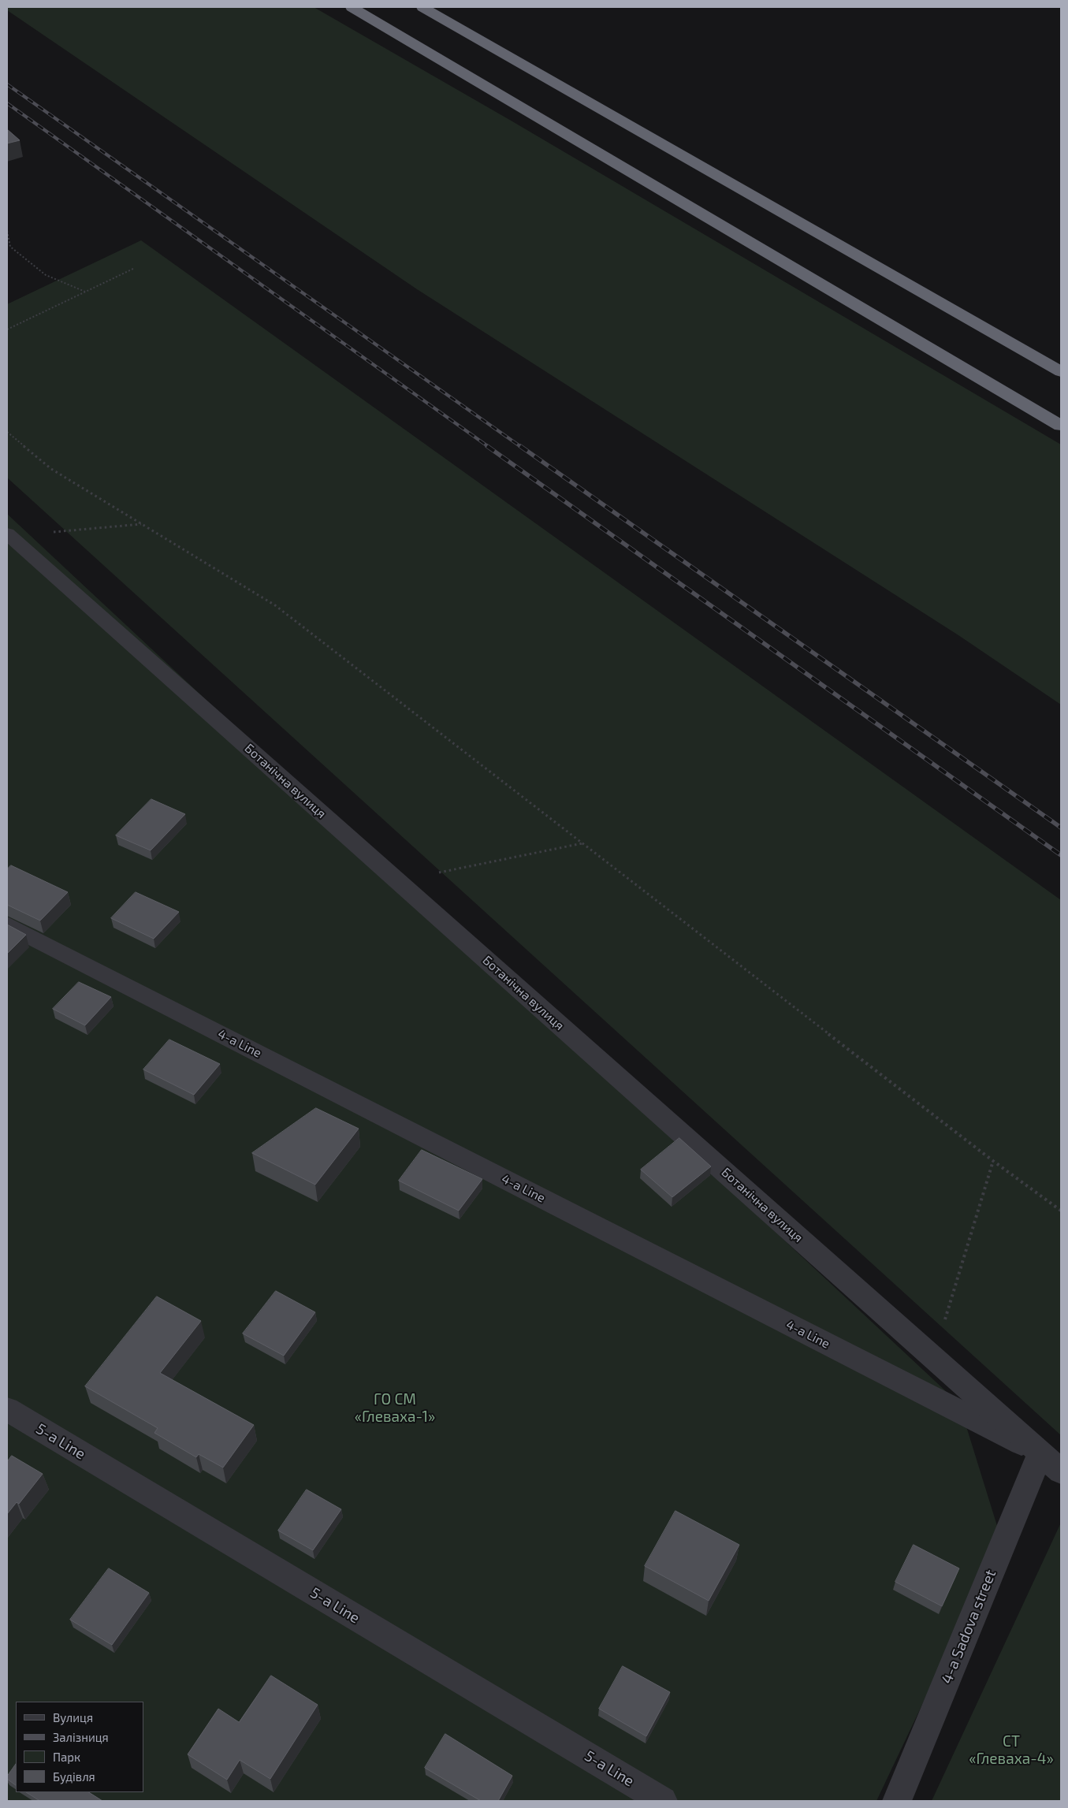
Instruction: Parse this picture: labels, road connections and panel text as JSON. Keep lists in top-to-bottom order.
{
  "streets": {
    "street": [
      "Ботанічна вулиця",
      "4-a Line",
      "5-a Line",
      "4-a Sadova street"
    ]
  },
  "crossings": [
    ["Ботанічна вулиця", "4-a Line"],
    ["Ботанічна вулиця", "4-a Sadova street"],
    ["4-a Line", "4-a Sadova street"]
  ],
  "parks": ["ГО СМ «Глеваха-1»", "СТ «Глеваха-4»"],
  "legend": [
    "Вулиця",
    "Залізниця",
    "Парк",
    "Будівля"
  ]
}
